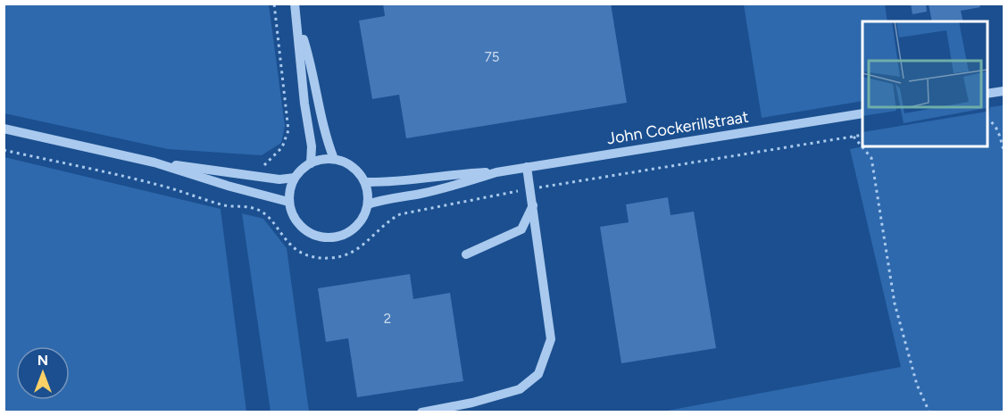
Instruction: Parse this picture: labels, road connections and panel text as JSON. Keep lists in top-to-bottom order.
{
  "streets": {
    "street": ["John Cockerillstraat"]
  },
  "house_numbers": ["75", "2"],
  "north": "top"
}
